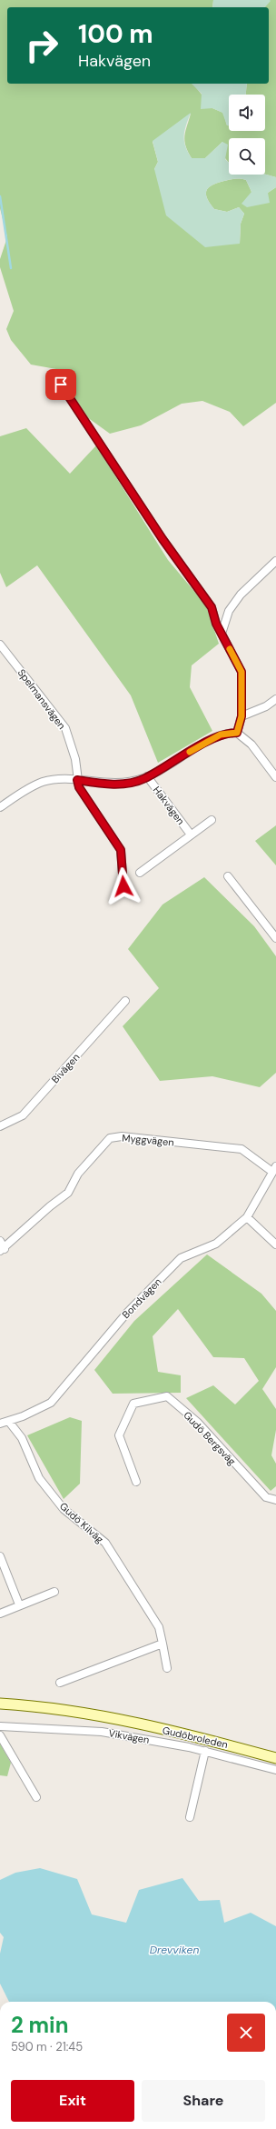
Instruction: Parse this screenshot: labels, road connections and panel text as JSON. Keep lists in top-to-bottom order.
{
  "streets": {
    "main road": ["Gudöbroleden"],
    "street": [
      "Spelmansvägen",
      "Hakvägen",
      "Bivägen",
      "Myggvägen",
      "Bondvägen",
      "Gudö Bergsväg",
      "Gudö Kilväg",
      "Vikvägen"
    ]
  },
  "crossings": [
    ["Spelmansvägen", "Hakvägen"],
    ["Myggvägen", "Bondvägen"],
    ["Bondvägen", "Gudö Kilväg"]
  ],
  "water": ["Drevviken"],
  "page": {
    "turn": ["100 m", "Hakvägen"],
    "heading": ["2 min", "590 m · 21:45"],
    "buttons": ["Exit", "Share"]
  }
}
